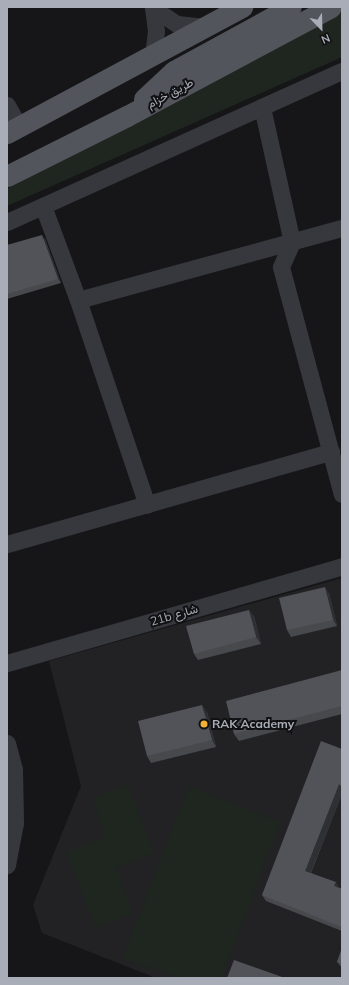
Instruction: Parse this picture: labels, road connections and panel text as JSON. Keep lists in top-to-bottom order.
{
  "streets": {
    "main road": ["طريق خزام"],
    "street": ["21b شارع"]
  },
  "places": ["RAK Academy"],
  "north": "bottom right"
}
